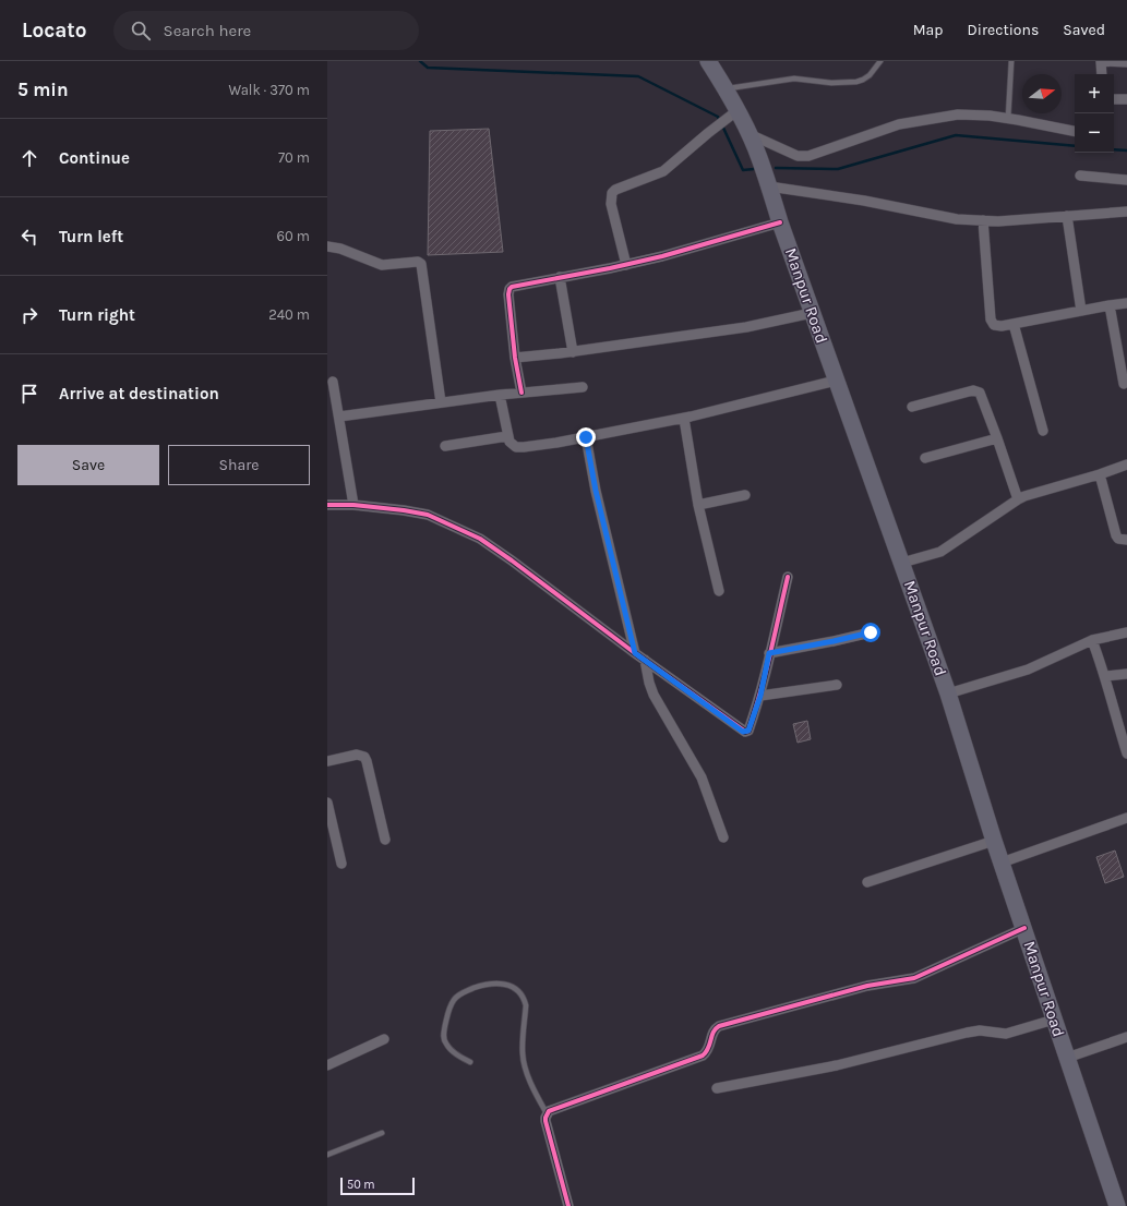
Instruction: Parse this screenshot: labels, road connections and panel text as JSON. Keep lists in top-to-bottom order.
{
  "streets": {
    "highway": ["Manpur Road"]
  },
  "scale_bar": "50 m",
  "north": "right",
  "page": {
    "header": "Locato",
    "search": "Search here",
    "nav": ["Map", "Directions", "Saved"],
    "heading": ["5 min", "Walk · 370 m"],
    "map_buttons": ["+", "−"],
    "list": [
      ["Continue", "70 m"],
      ["Turn left", "60 m"],
      ["Turn right", "240 m"],
      "Arrive at destination"
    ],
    "buttons": ["Save", "Share"],
    "scale": "50 m"
  }
}
